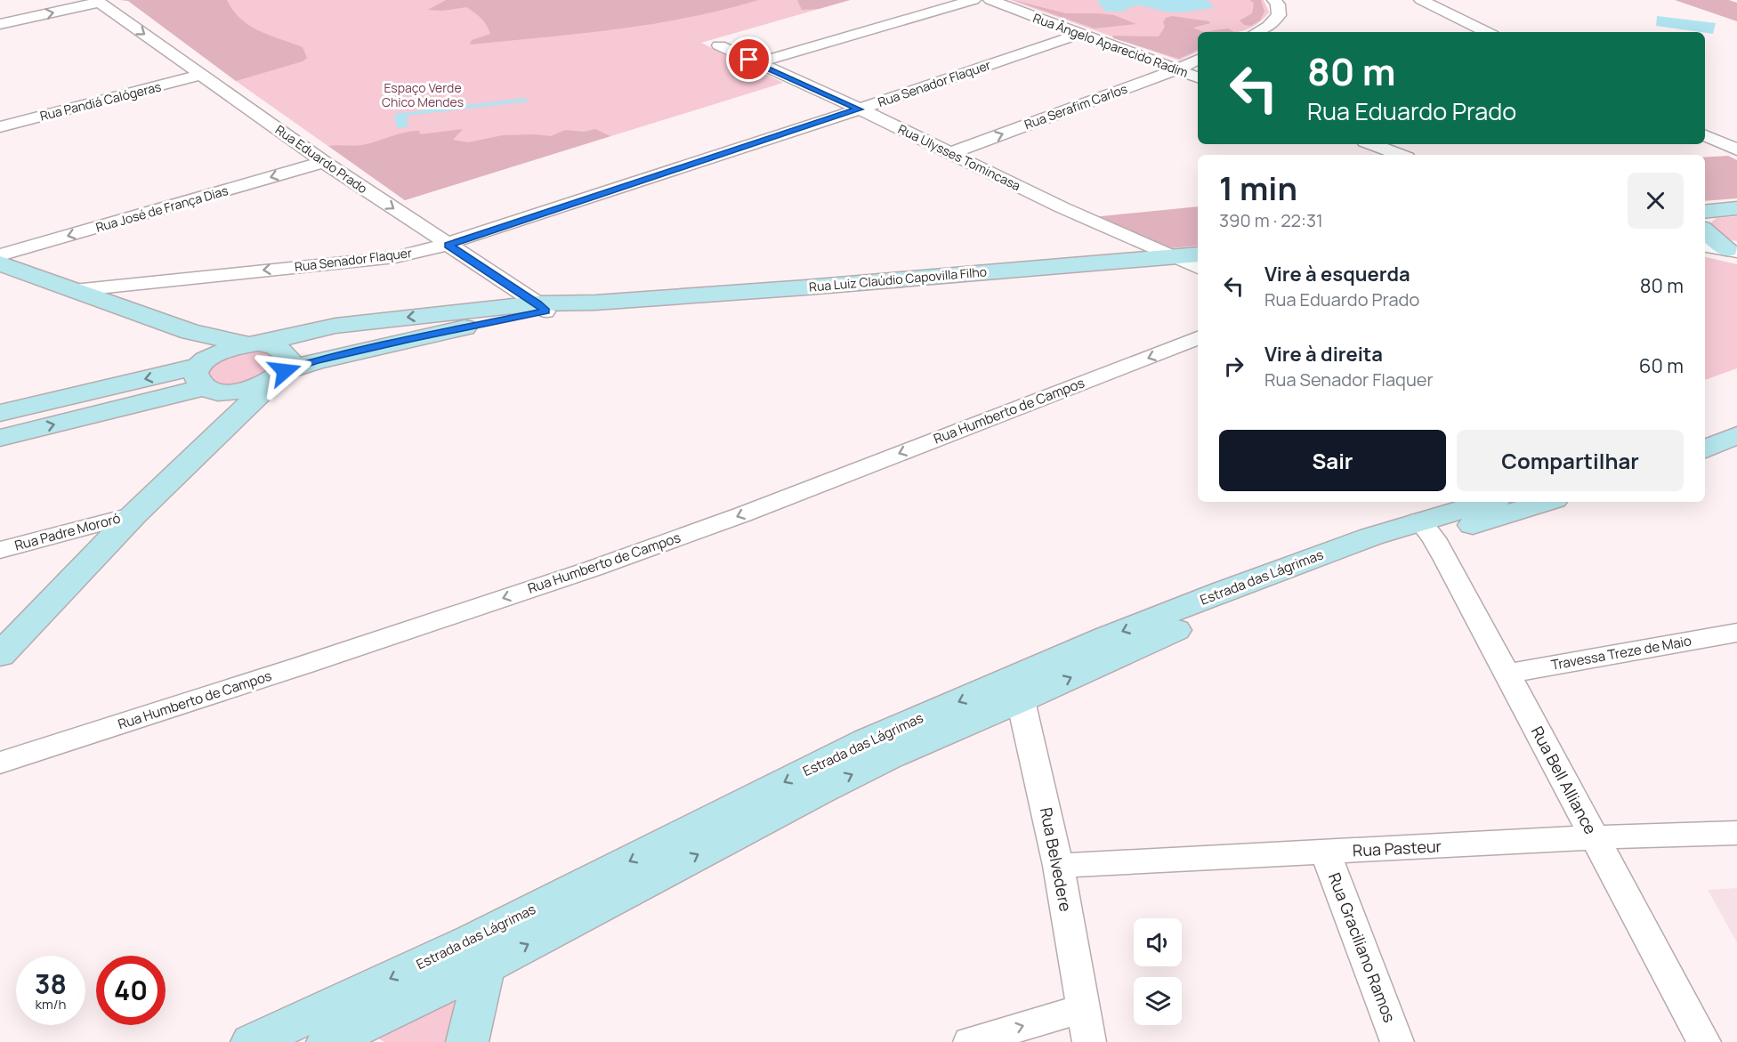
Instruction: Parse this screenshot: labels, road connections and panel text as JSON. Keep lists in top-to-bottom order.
{
  "streets": {
    "street": [
      "Rua Ângelo Aparecido Radim",
      "Rua Senador Flaquer",
      "Rua Pandiá Calógeras",
      "Rua Serafim Carlos",
      "Rua Ulysses Tomincasa",
      "Rua Eduardo Prado",
      "Rua José de França Dias",
      "Rua Luiz Claúdio Capovilla Filho",
      "Rua Humberto de Campos",
      "Rua Padre Mororó",
      "Estrada das Lágrimas",
      "Travessa Treze de Maio",
      "Rua Bell Alliance",
      "Rua Pasteur",
      "Rua Belvedere",
      "Rua Graciliano Ramos"
    ]
  },
  "crossings": [
    ["Rua Ângelo Aparecido Radim", "Rua Senador Flaquer"],
    ["Rua Ângelo Aparecido Radim", "Rua Serafim Carlos"],
    ["Rua Senador Flaquer", "Rua Ulysses Tomincasa"],
    ["Rua Senador Flaquer", "Rua Eduardo Prado"],
    ["Rua Pandiá Calógeras", "Rua Eduardo Prado"],
    ["Rua Serafim Carlos", "Rua Ulysses Tomincasa"],
    ["Rua Ulysses Tomincasa", "Rua Luiz Claúdio Capovilla Filho"],
    ["Rua Eduardo Prado", "Rua José de França Dias"],
    ["Rua Eduardo Prado", "Rua Luiz Claúdio Capovilla Filho"],
    ["Estrada das Lágrimas", "Rua Bell Alliance"],
    ["Estrada das Lágrimas", "Rua Belvedere"],
    ["Travessa Treze de Maio", "Rua Bell Alliance"],
    ["Rua Bell Alliance", "Rua Pasteur"],
    ["Rua Pasteur", "Rua Belvedere"],
    ["Rua Pasteur", "Rua Graciliano Ramos"]
  ],
  "one_way": ["Rua Eduardo Prado", "Rua Humberto de Campos"],
  "parks": ["Espaço Verde Chico Mendes"],
  "page": {
    "turn": ["80 m", "Rua Eduardo Prado"],
    "heading": ["1 min", "390 m · 22:31"],
    "list": [
      {
        "name": "Vire à esquerda",
        "note": "Rua Eduardo Prado",
        "value": "80 m"
      },
      {
        "name": "Vire à direita",
        "note": "Rua Senador Flaquer",
        "value": "60 m"
      }
    ],
    "buttons": ["Sair", "Compartilhar"],
    "speed": "38 km/h",
    "limit": "40"
  }
}
